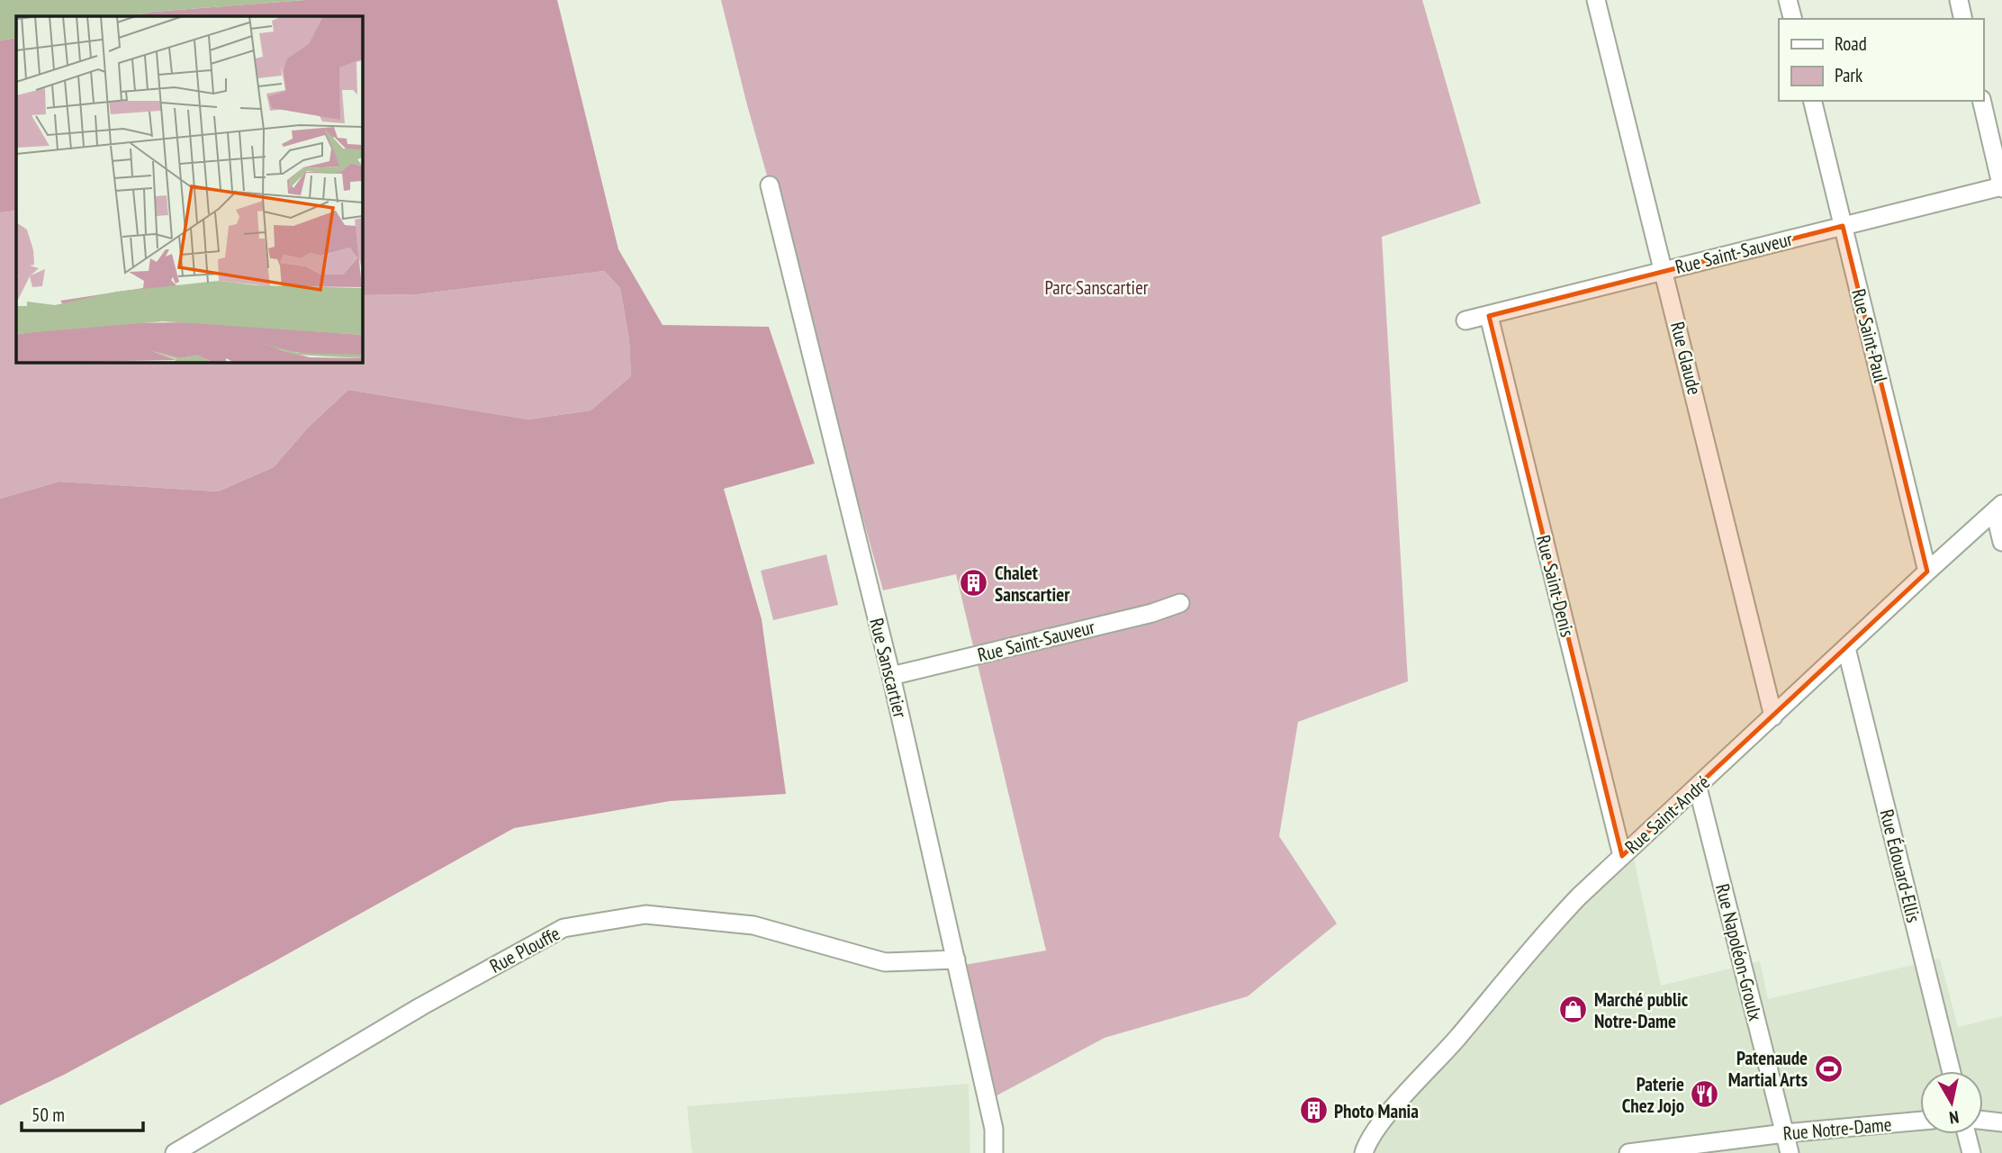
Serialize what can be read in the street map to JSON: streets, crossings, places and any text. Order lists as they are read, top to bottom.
{
  "streets": {
    "street": [
      "Rue Saint-Sauveur",
      "Rue Saint-Paul",
      "Rue Glaude",
      "Rue Saint-Denis",
      "Rue Sanscartier",
      "Rue Saint-André",
      "Rue Édouard-Ellis",
      "Rue Plouffe",
      "Rue Napoléon-Groulx",
      "Rue Notre-Dame"
    ]
  },
  "crossings": [
    ["Rue Saint-Sauveur", "Rue Saint-Paul"],
    ["Rue Saint-Sauveur", "Rue Glaude"],
    ["Rue Saint-Sauveur", "Rue Saint-Denis"],
    ["Rue Saint-Sauveur", "Rue Sanscartier"],
    ["Rue Saint-Paul", "Rue Saint-André"],
    ["Rue Glaude", "Rue Saint-André"],
    ["Rue Saint-Denis", "Rue Saint-André"],
    ["Rue Sanscartier", "Rue Plouffe"],
    ["Rue Saint-André", "Rue Édouard-Ellis"],
    ["Rue Saint-André", "Rue Napoléon-Groulx"],
    ["Rue Napoléon-Groulx", "Rue Notre-Dame"]
  ],
  "parks": ["Parc Sanscartier"],
  "places": {
    "building": ["Chalet Sanscartier", "Photo Mania"],
    "shop": ["Marché public Notre-Dame"],
    "sports": ["Patenaude Martial Arts"],
    "restaurant": ["Paterie Chez Jojo"]
  },
  "legend": ["Road", "Park"],
  "scale_bar": "50 m",
  "north": "bottom"
}
